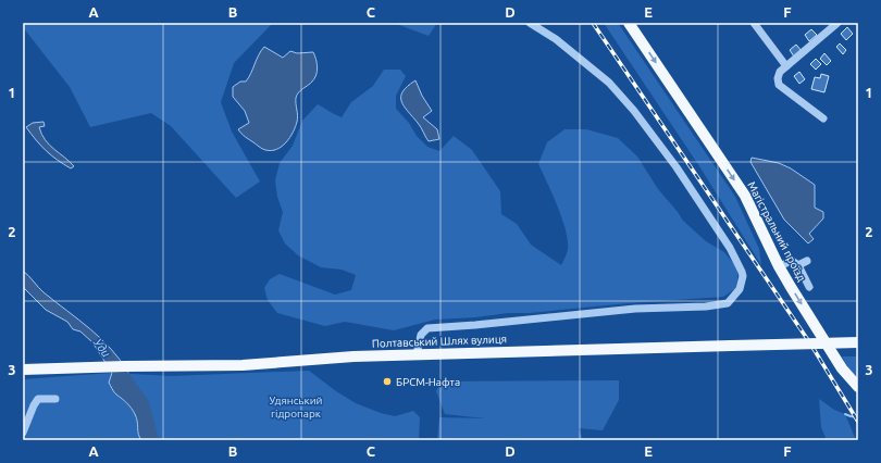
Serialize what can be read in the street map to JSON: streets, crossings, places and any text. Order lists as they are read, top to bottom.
{
  "streets": {
    "main road": ["Магістральний проїзд", "Полтавський Шлях вулиця"]
  },
  "one_way": ["Магістральний проїзд"],
  "water": ["Уди"],
  "parks": ["Удянський гідропарк"],
  "places": ["БРСМ-Нафта"],
  "grid": {
    "columns": [
      "A",
      "B",
      "C",
      "D",
      "E",
      "F"
    ],
    "rows": ["1", "2", "3"]
  }
}
